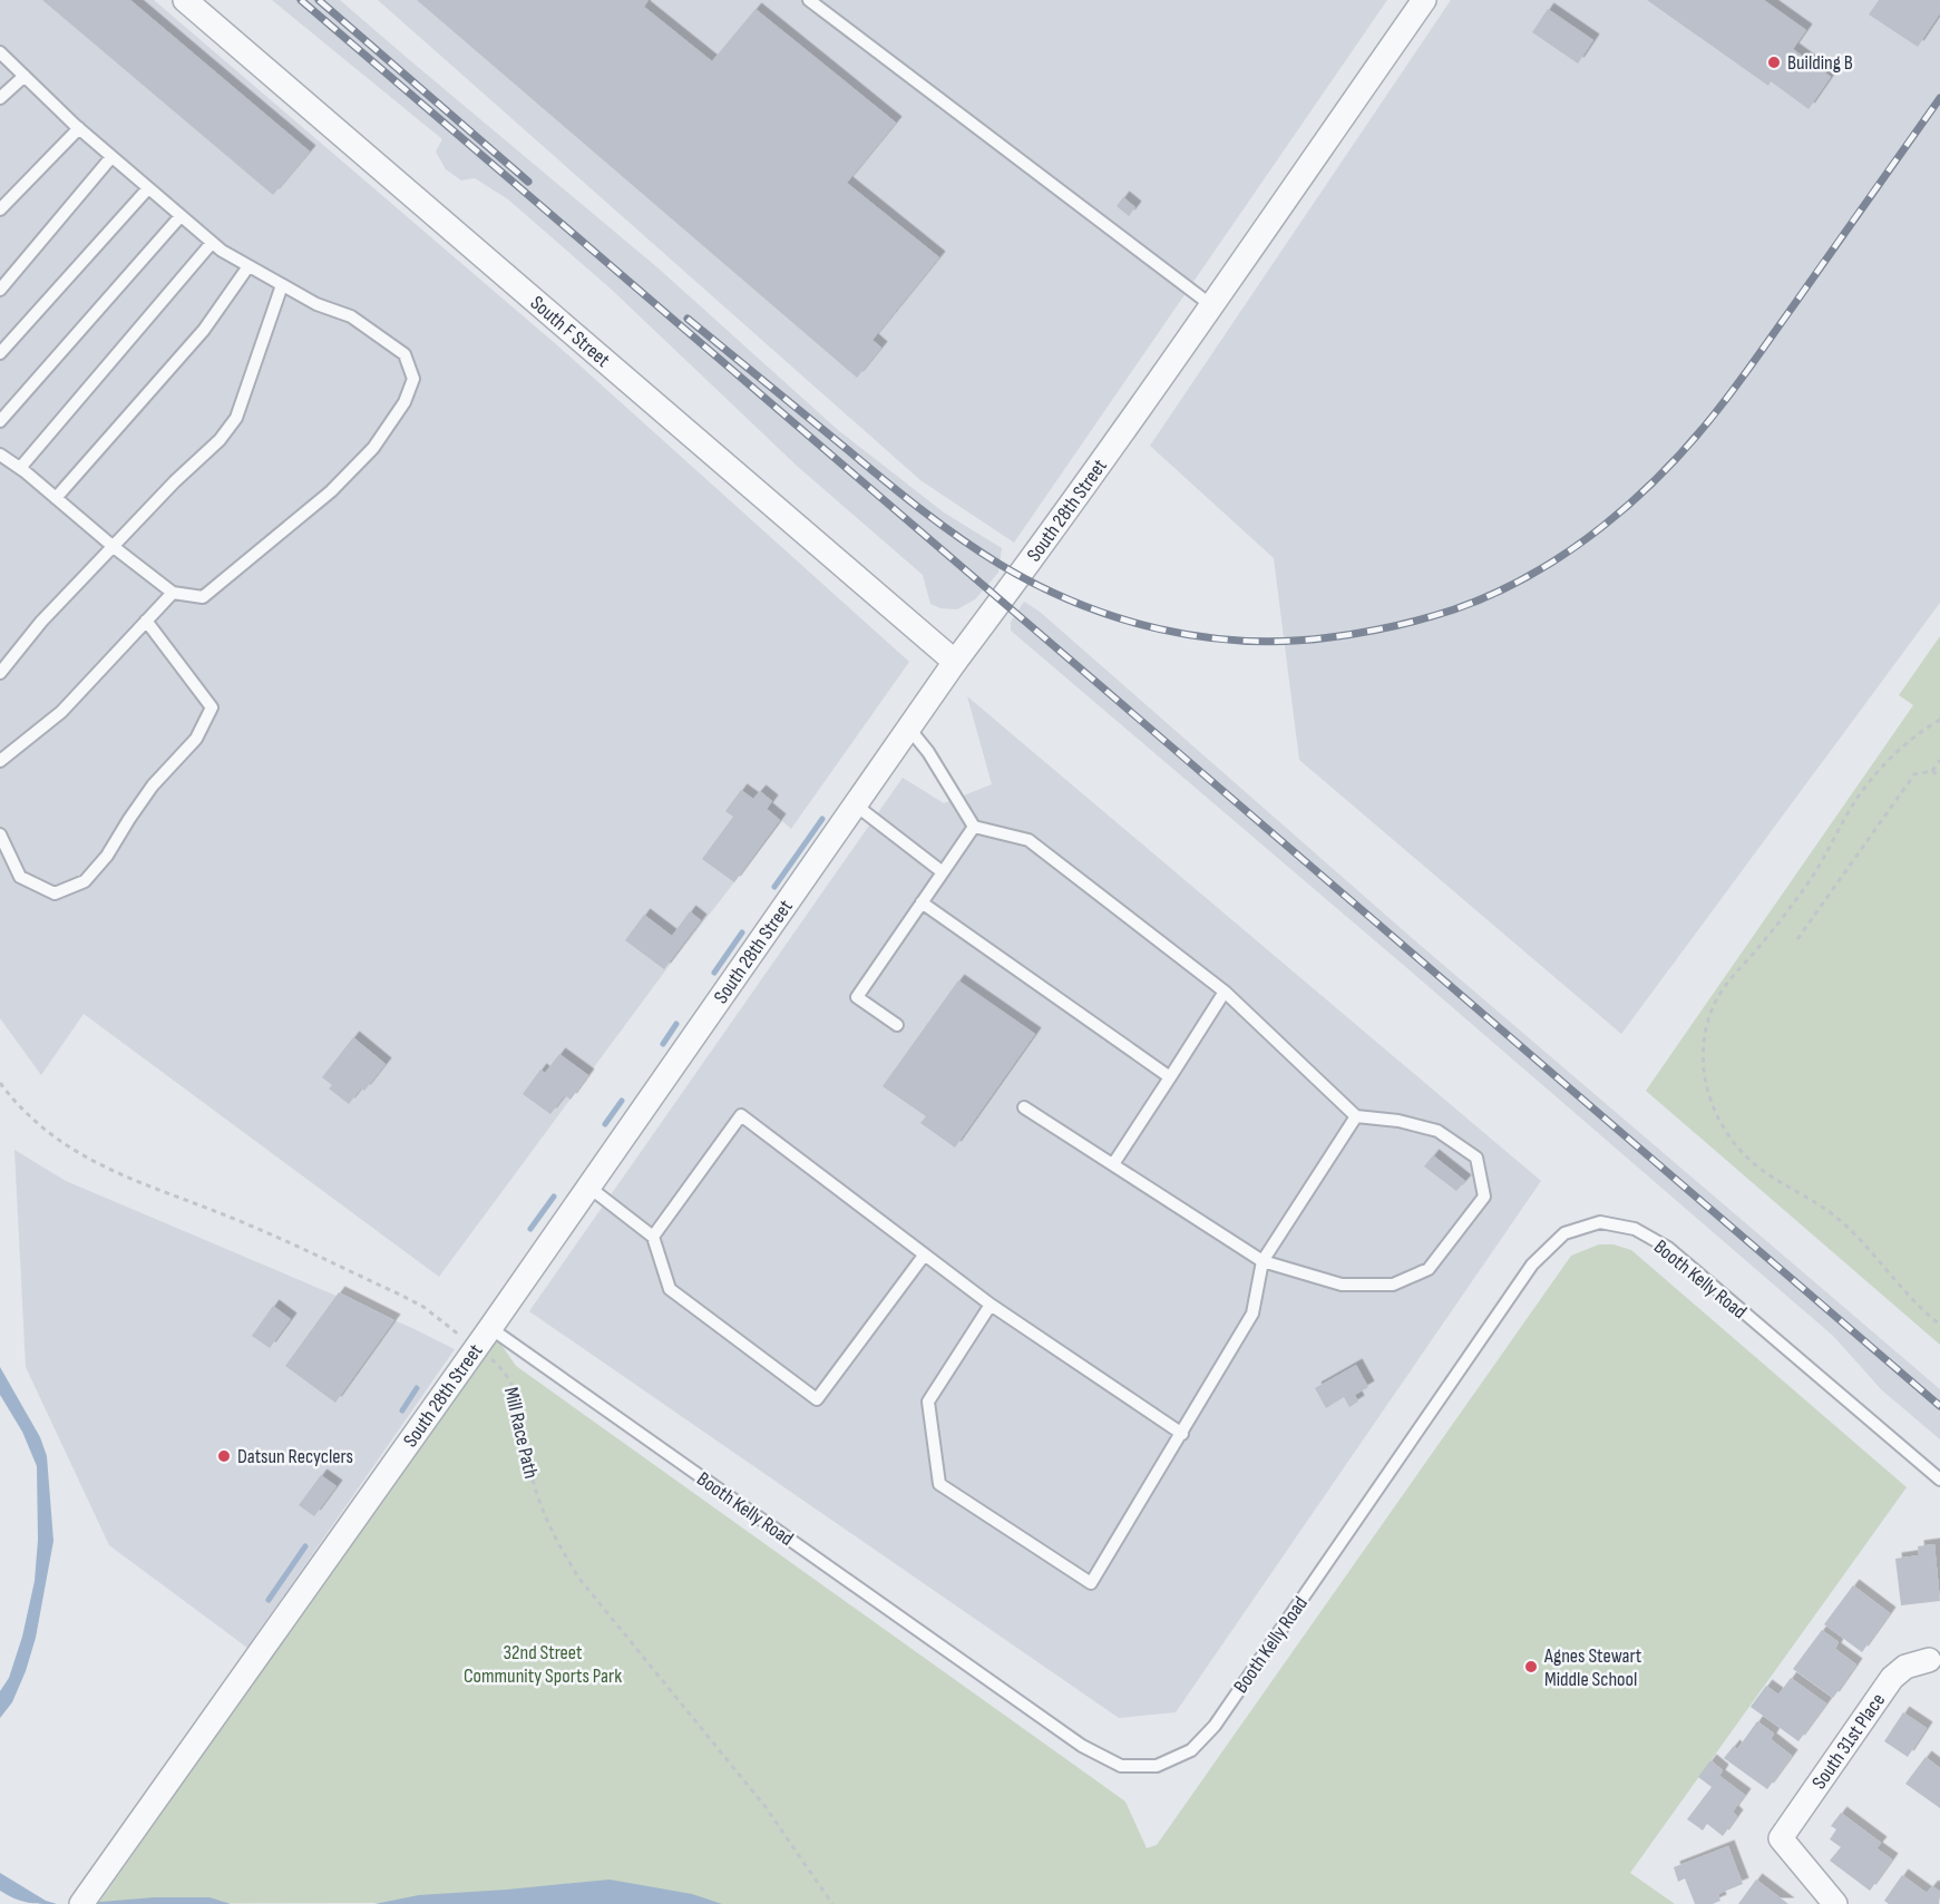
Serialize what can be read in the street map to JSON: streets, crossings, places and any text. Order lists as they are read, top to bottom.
{
  "streets": {
    "street": ["South F Street", "South 28th Street", "South 31st Place"],
    "lane": ["Booth Kelly Road"],
    "path": ["Mill Race Path"]
  },
  "crossings": [
    ["South F Street", "South 28th Street"],
    ["South 28th Street", "Booth Kelly Road"],
    ["South 28th Street", "Mill Race Path"]
  ],
  "parks": ["32nd Street Community Sports Park"],
  "places": ["Building B", "Datsun Recyclers", "Agnes Stewart Middle School"]
}
